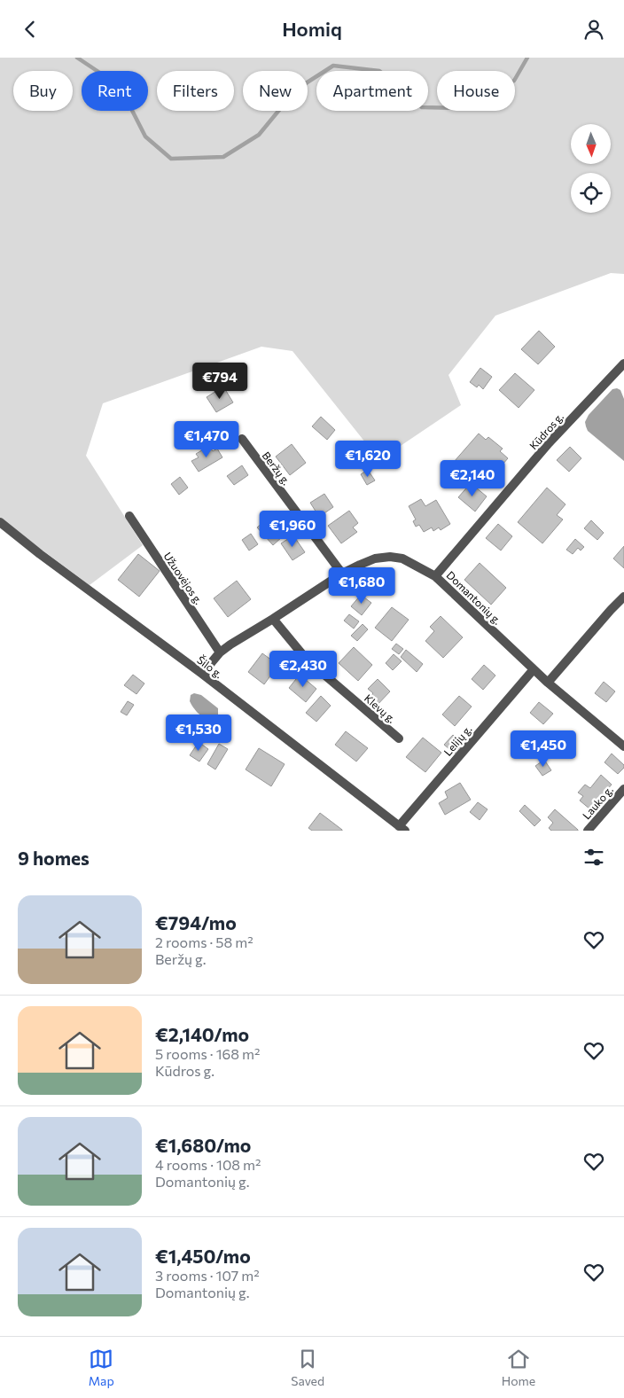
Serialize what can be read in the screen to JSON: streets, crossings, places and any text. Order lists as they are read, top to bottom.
{
  "streets": {
    "street": [
      "Kūdros g.",
      "Beržų g.",
      "Užuovėjos g.",
      "Domantonių g.",
      "Šilo g.",
      "Klevų g.",
      "Lelijų g.",
      "Lauko g."
    ]
  },
  "crossings": [
    ["Kūdros g.", "Domantonių g."],
    ["Beržų g.", "Domantonių g."],
    ["Užuovėjos g.", "Domantonių g."],
    ["Domantonių g.", "Šilo g."],
    ["Domantonių g.", "Klevų g."],
    ["Domantonių g.", "Lelijų g."],
    ["Šilo g.", "Lelijų g."]
  ],
  "north": "bottom",
  "page": {
    "header": "Homiq",
    "chip": [
      "Buy",
      "Rent",
      "Filters",
      "New",
      "Apartment",
      "House"
    ],
    "price": [
      "€794",
      "€1,470",
      "€1,620",
      "€2,140",
      "€1,960",
      "€1,680",
      "€2,430",
      "€1,530",
      "€1,450"
    ],
    "heading": "9 homes",
    "list": [
      {
        "name": "€794/mo",
        "note": "2 rooms · 58 m² · Beržų g."
      },
      {
        "name": "€2,140/mo",
        "note": "5 rooms · 168 m² · Kūdros g."
      },
      {
        "name": "€1,680/mo",
        "note": "4 rooms · 108 m² · Domantonių g."
      },
      {
        "name": "€1,450/mo",
        "note": "3 rooms · 107 m² · Domantonių g."
      }
    ],
    "tabs": ["Map", "Saved", "Home"]
  }
}
